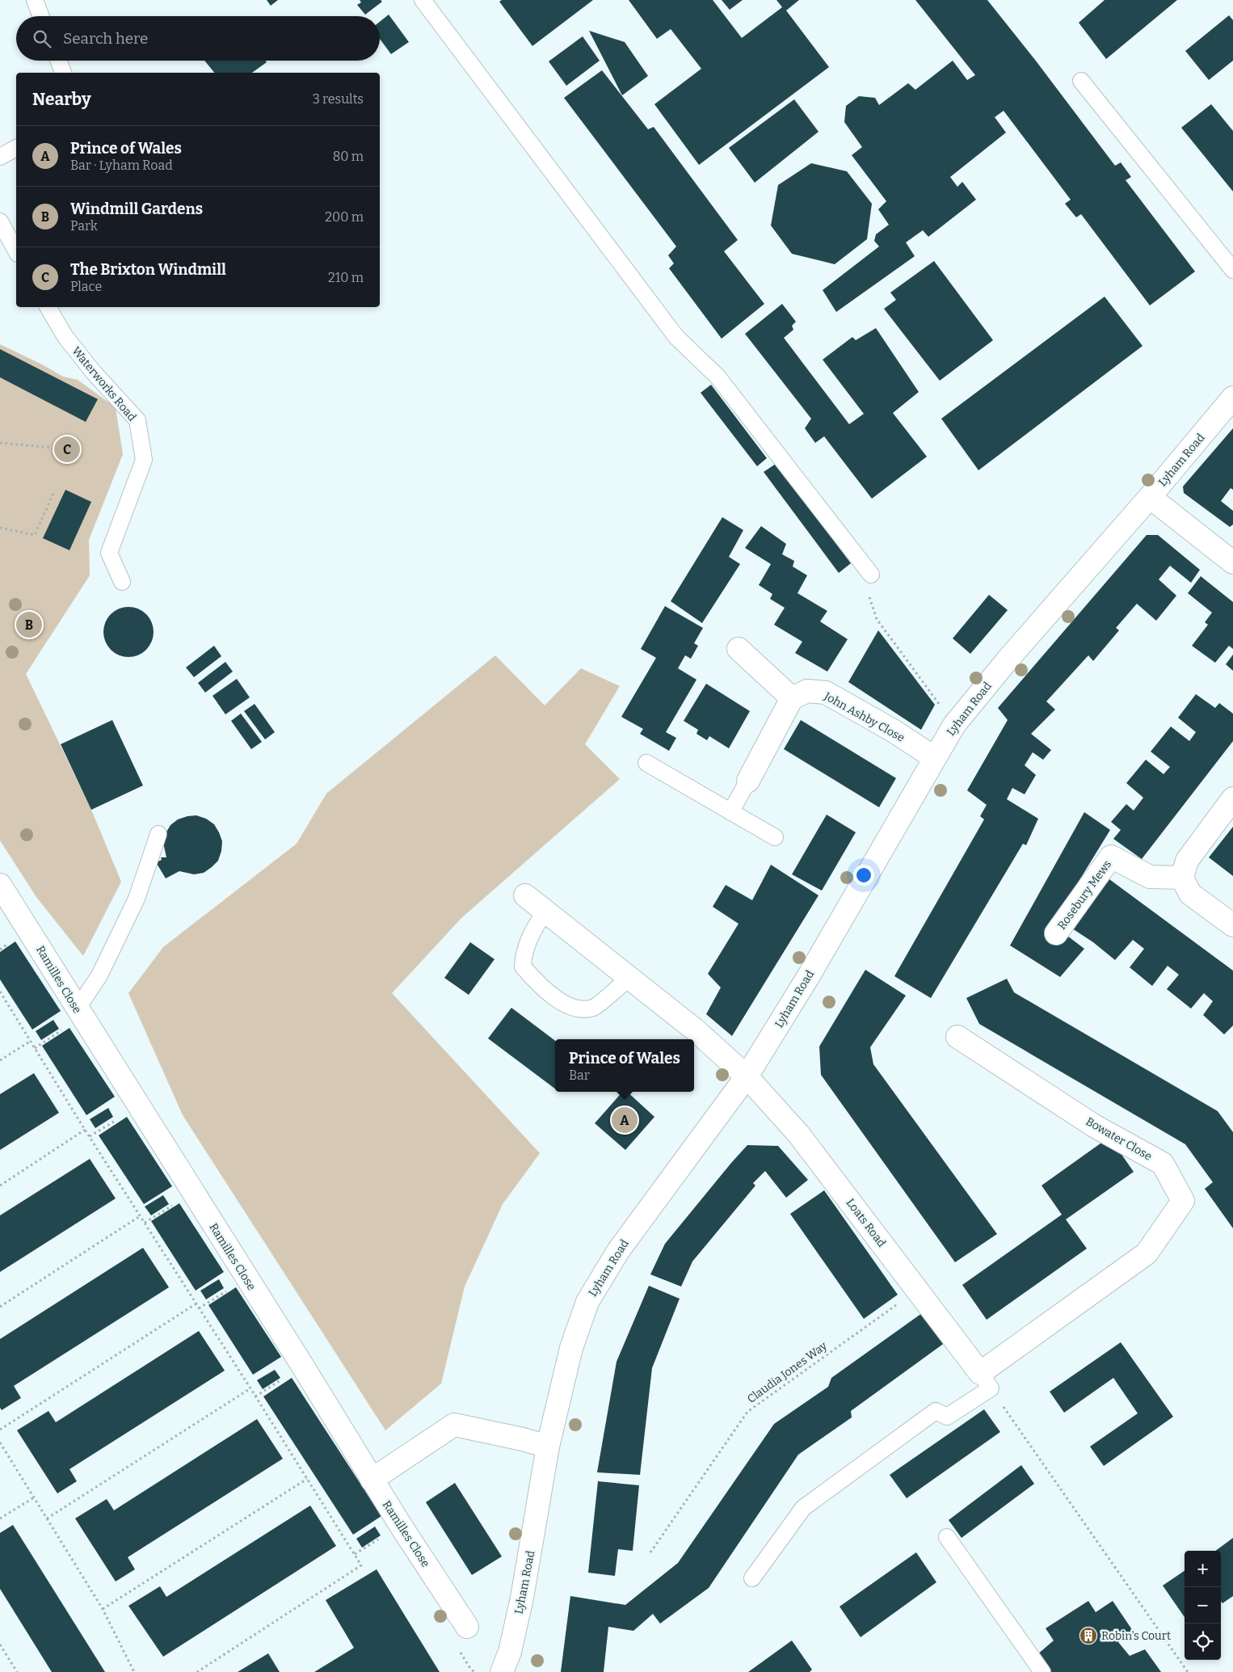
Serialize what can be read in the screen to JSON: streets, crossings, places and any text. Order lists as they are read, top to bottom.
{
  "streets": {
    "street": [
      "Lyham Road",
      "John Ashby Close",
      "Rosebury Mews",
      "Ramilles Close",
      "Bowater Close",
      "Loats Road"
    ],
    "lane": ["Waterworks Road"],
    "path": ["Claudia Jones Way"]
  },
  "crossings": [
    ["Lyham Road", "John Ashby Close"],
    ["Lyham Road", "Loats Road"],
    ["Bowater Close", "Loats Road"],
    ["Loats Road", "Claudia Jones Way"]
  ],
  "places": {
    "building": ["Robin's Court"]
  },
  "page": {
    "search": "Search here",
    "heading": ["Nearby", "3 results"],
    "list": [
      {
        "mark": "A",
        "name": "Prince of Wales",
        "note": "Bar · Lyham Road",
        "value": "80 m"
      },
      {
        "mark": "B",
        "name": "Windmill Gardens",
        "note": "Park",
        "value": "200 m"
      },
      {
        "mark": "C",
        "name": "The Brixton Windmill",
        "note": "Place",
        "value": "210 m"
      }
    ],
    "pins": ["C", "B", "A"],
    "popup": ["Prince of Wales", "Bar"],
    "map_buttons": ["+", "−"]
  }
}
